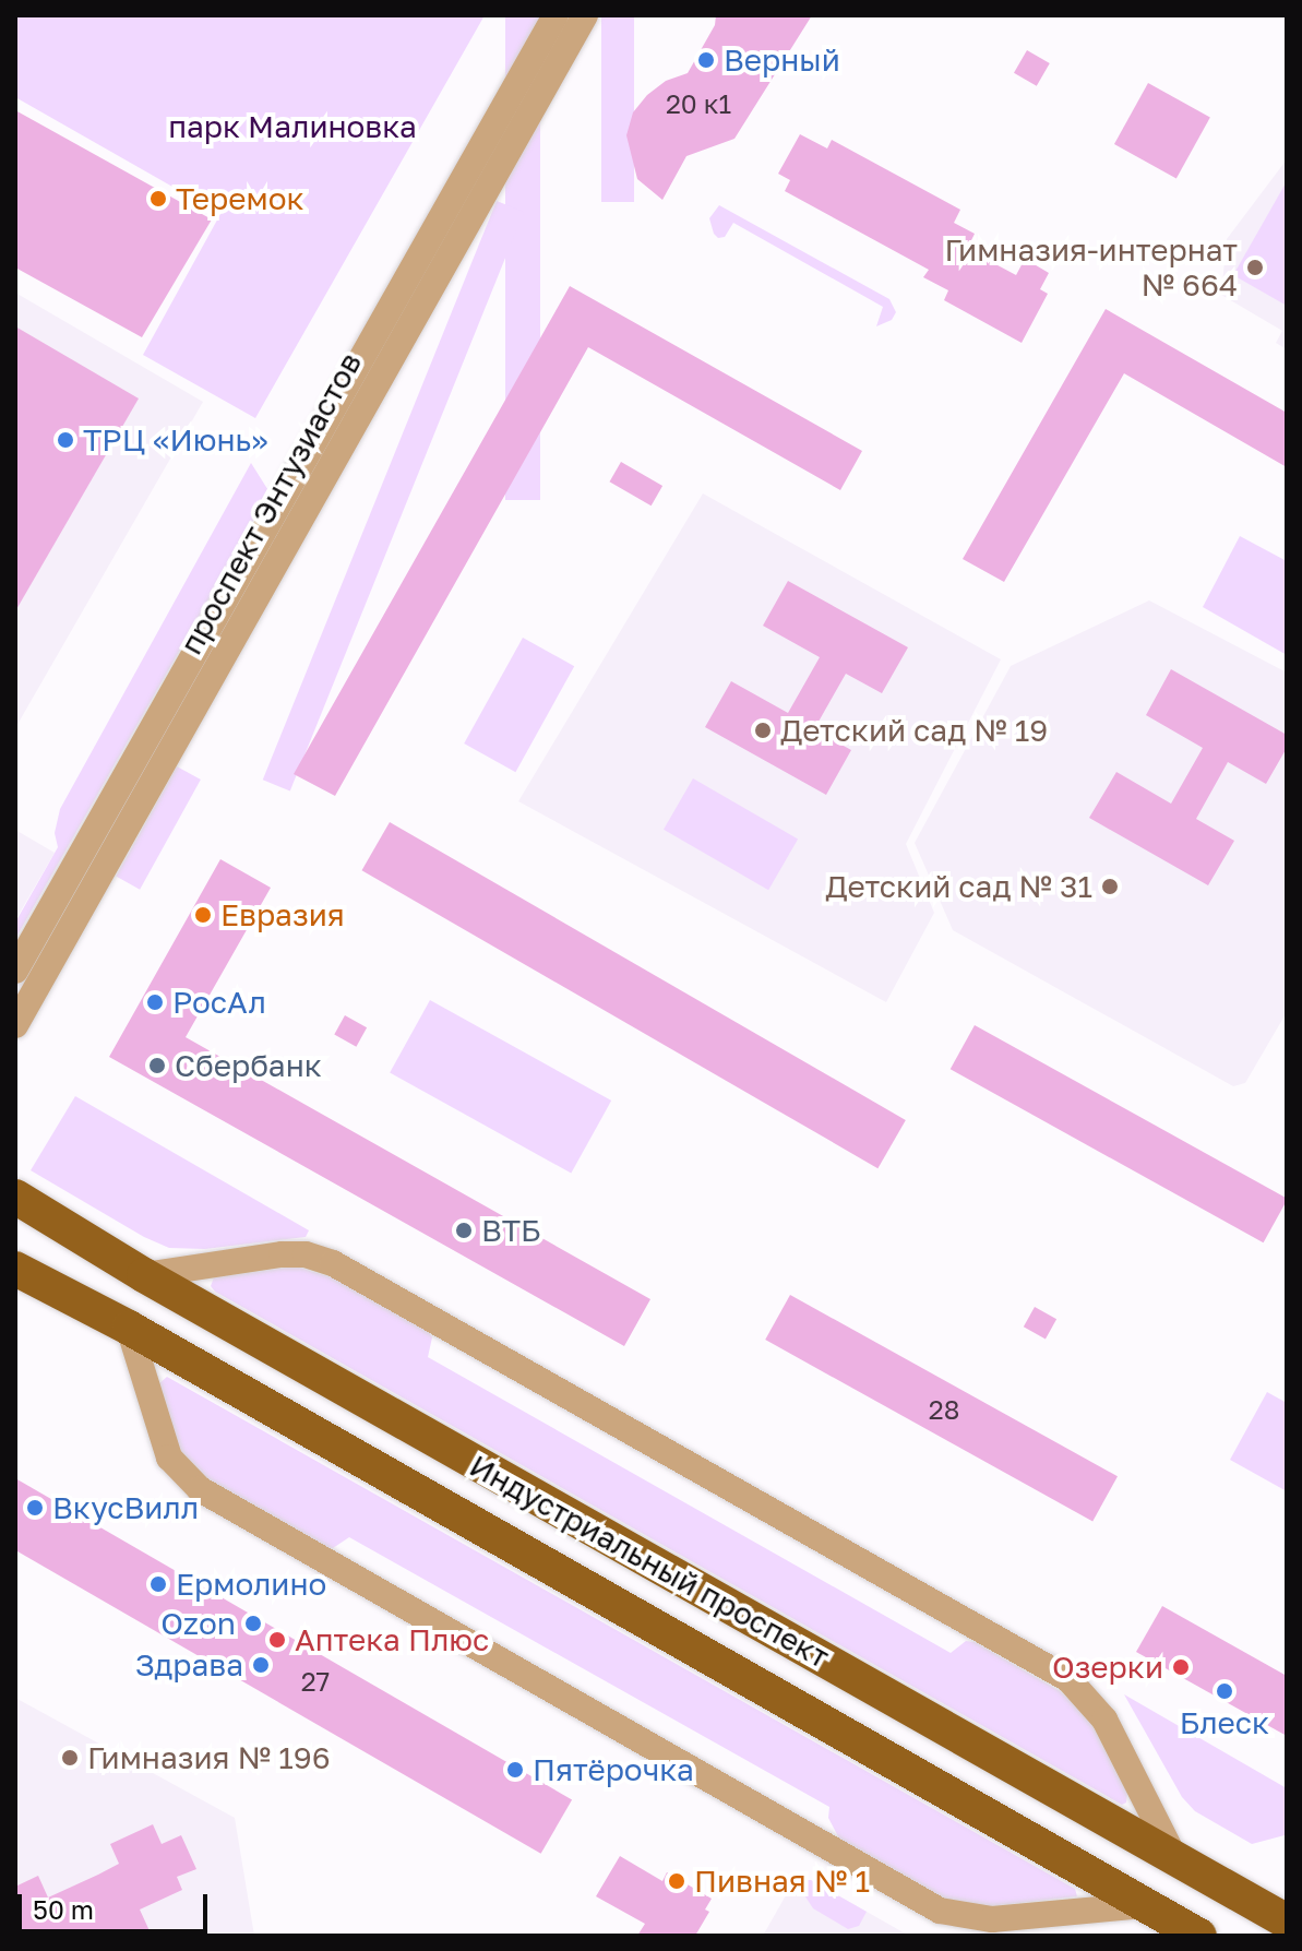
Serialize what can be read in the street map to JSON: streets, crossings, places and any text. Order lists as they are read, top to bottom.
{
  "streets": {
    "main road": ["Индустриальный проспект"],
    "street": ["проспект Энтузиастов"]
  },
  "parks": ["парк Малиновка"],
  "places": [
    "Верный",
    "Теремок",
    "Гимназия-интернат № 664",
    "ТРЦ «Июнь»",
    "Детский сад № 19",
    "Детский сад № 31",
    "Евразия",
    "РосАл",
    "Сбербанк",
    "ВТБ",
    "ВкусВилл",
    "Ермолино",
    "Ozon",
    "Аптека Плюс",
    "Здрава",
    "Озерки",
    "Блеск",
    "Гимназия № 196",
    "Пятёрочка",
    "Пивная № 1"
  ],
  "house_numbers": ["20 к1", "28", "27"],
  "scale_bar": "50 m"
}
